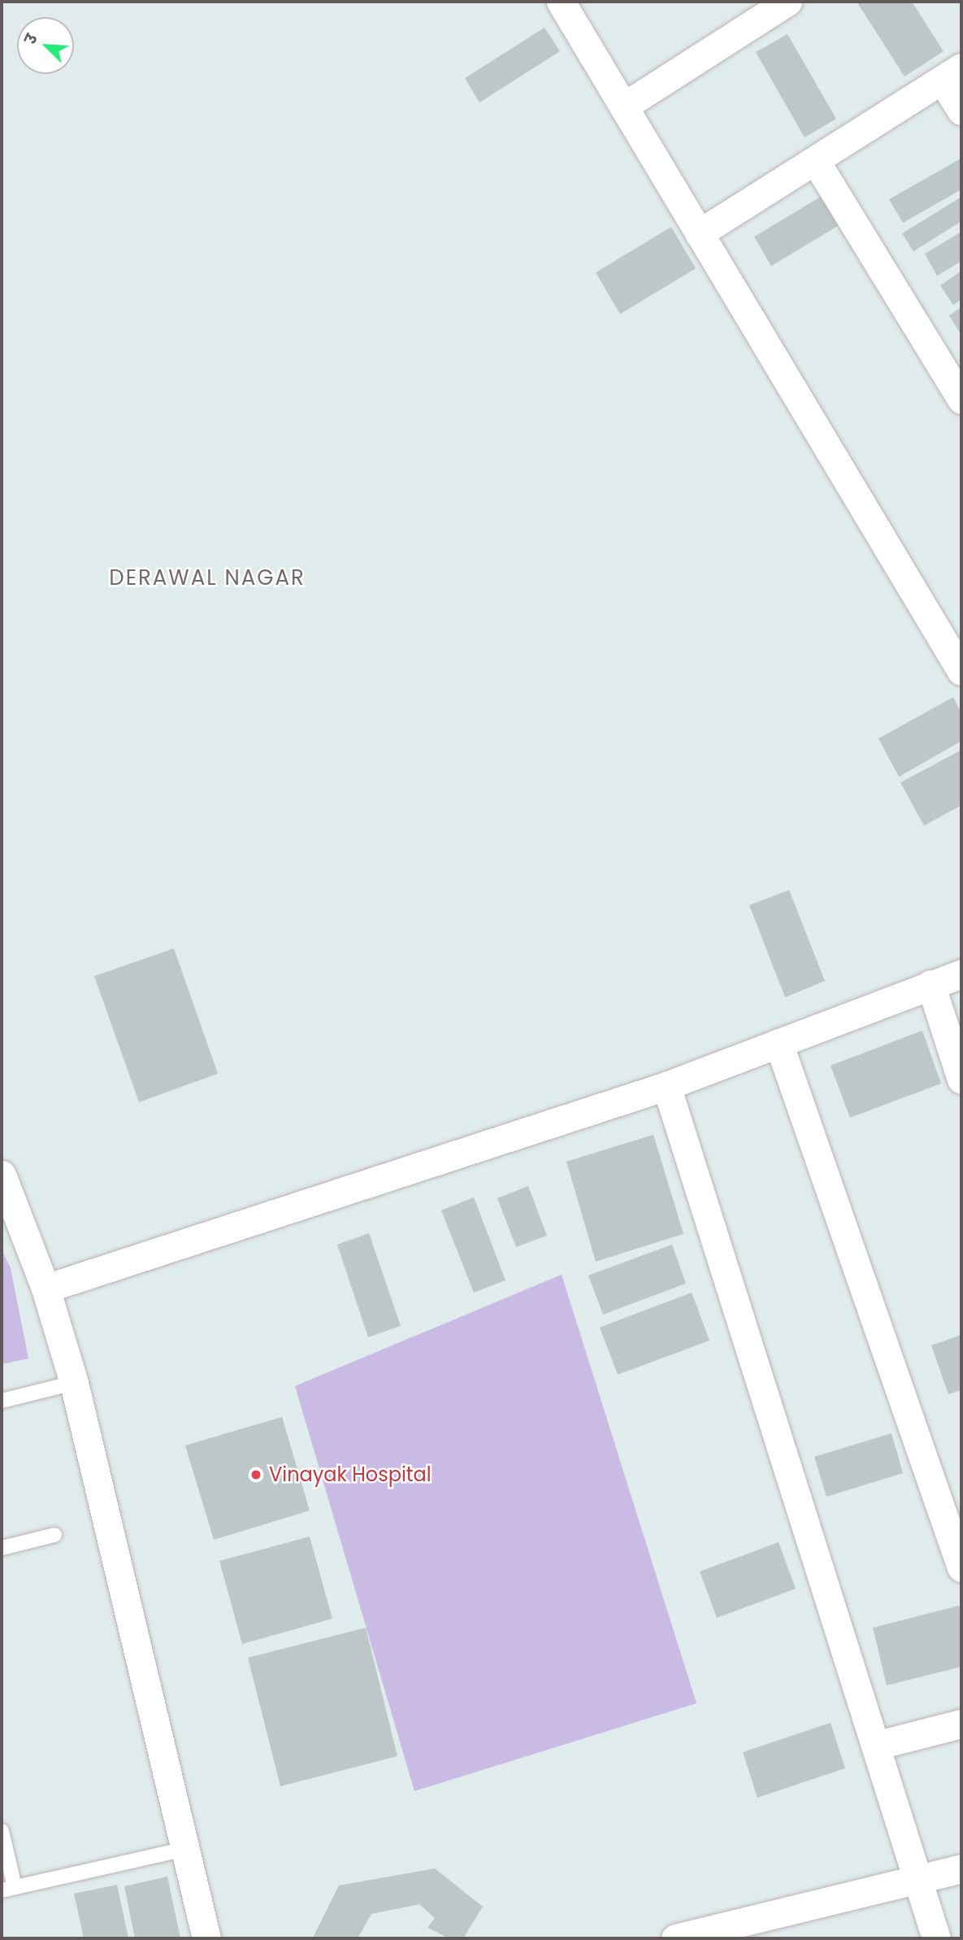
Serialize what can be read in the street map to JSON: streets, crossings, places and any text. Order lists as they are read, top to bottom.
{
  "districts": ["DERAWAL NAGAR"],
  "places": ["Vinayak Hospital"],
  "north": "top left"
}
